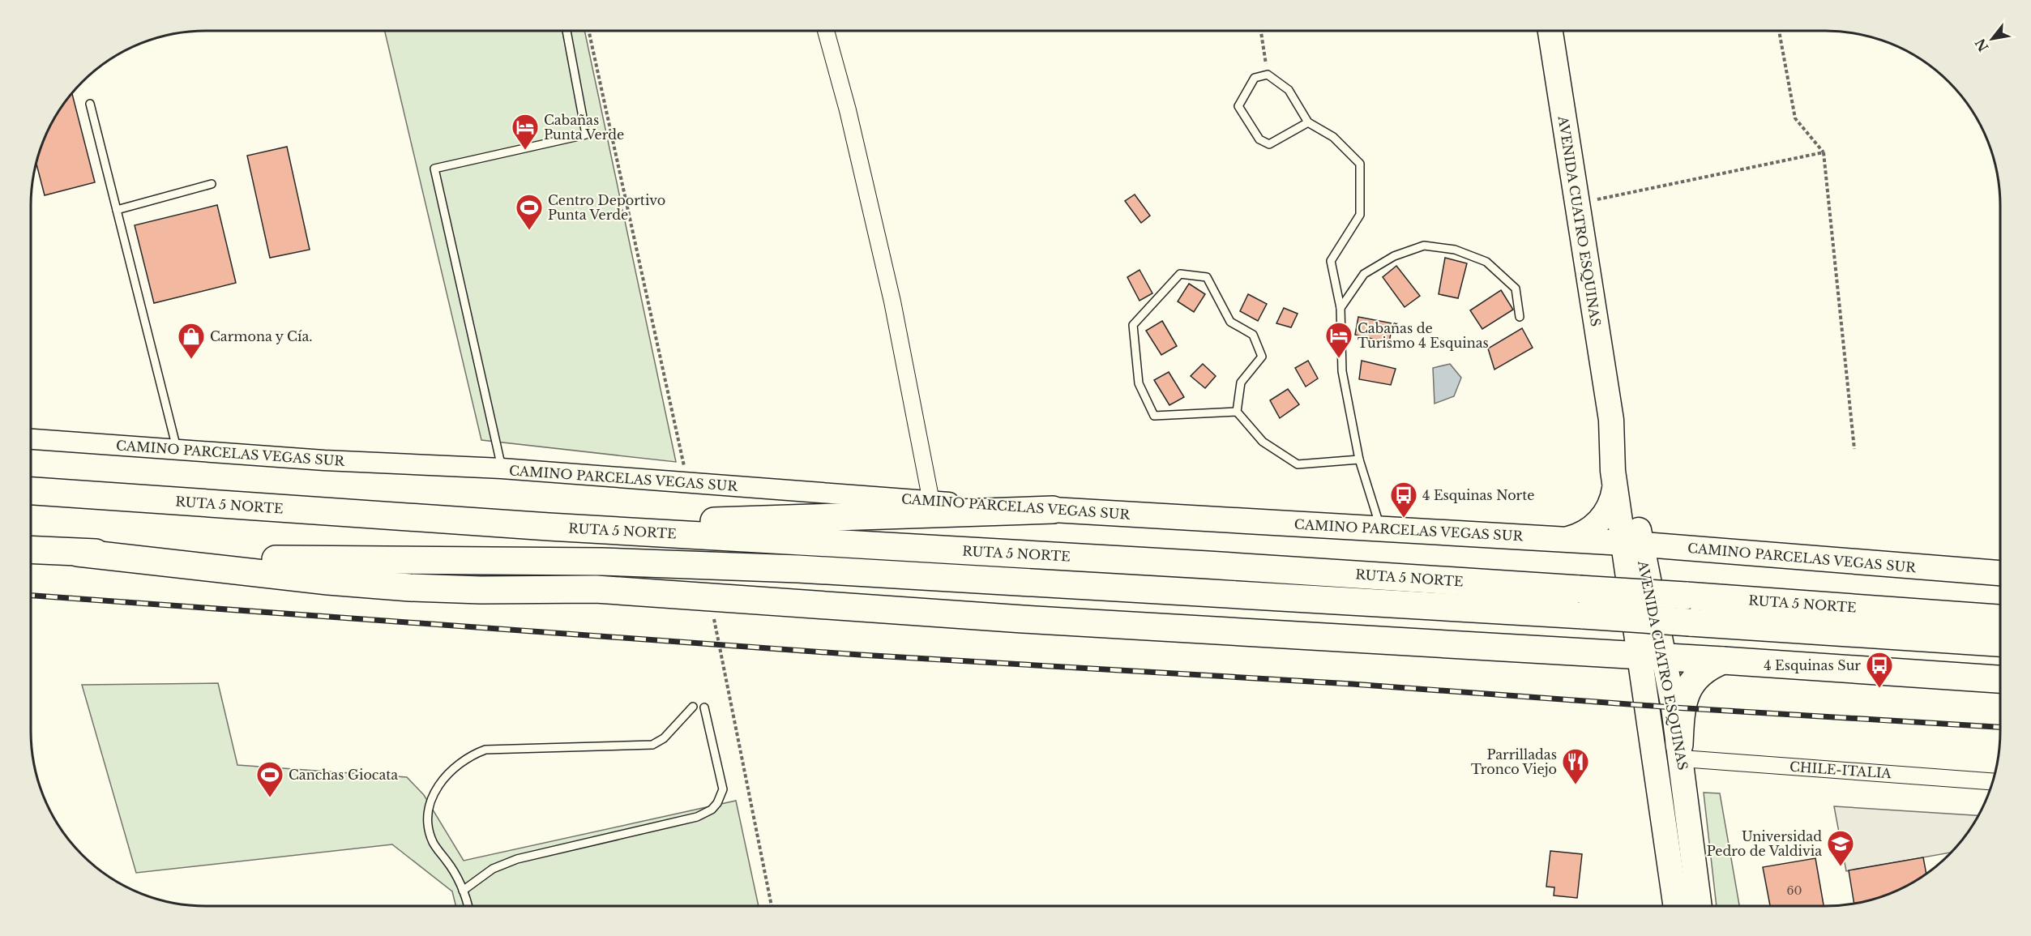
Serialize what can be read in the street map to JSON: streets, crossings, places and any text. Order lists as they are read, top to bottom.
{
  "streets": {
    "highway": ["RUTA 5 NORTE"],
    "main road": ["AVENIDA CUATRO ESQUINAS", "CAMINO PARCELAS VEGAS SUR"],
    "street": ["CHILE-ITALIA"]
  },
  "crossings": [
    ["AVENIDA CUATRO ESQUINAS", "CAMINO PARCELAS VEGAS SUR"],
    ["AVENIDA CUATRO ESQUINAS", "CHILE-ITALIA"]
  ],
  "places": {
    "hotel": ["Cabañas Punta Verde", "Cabañas de Turismo 4 Esquinas"],
    "sports": ["Centro Deportivo Punta Verde", "Canchas Giocata"],
    "shop": ["Carmona y Cía."],
    "bus stop": ["4 Esquinas Norte", "4 Esquinas Sur"],
    "restaurant": ["Parrilladas Tronco Viejo"],
    "school or university": ["Universidad Pedro de Valdivia"]
  },
  "house_numbers": ["60"],
  "north": "bottom left"
}
